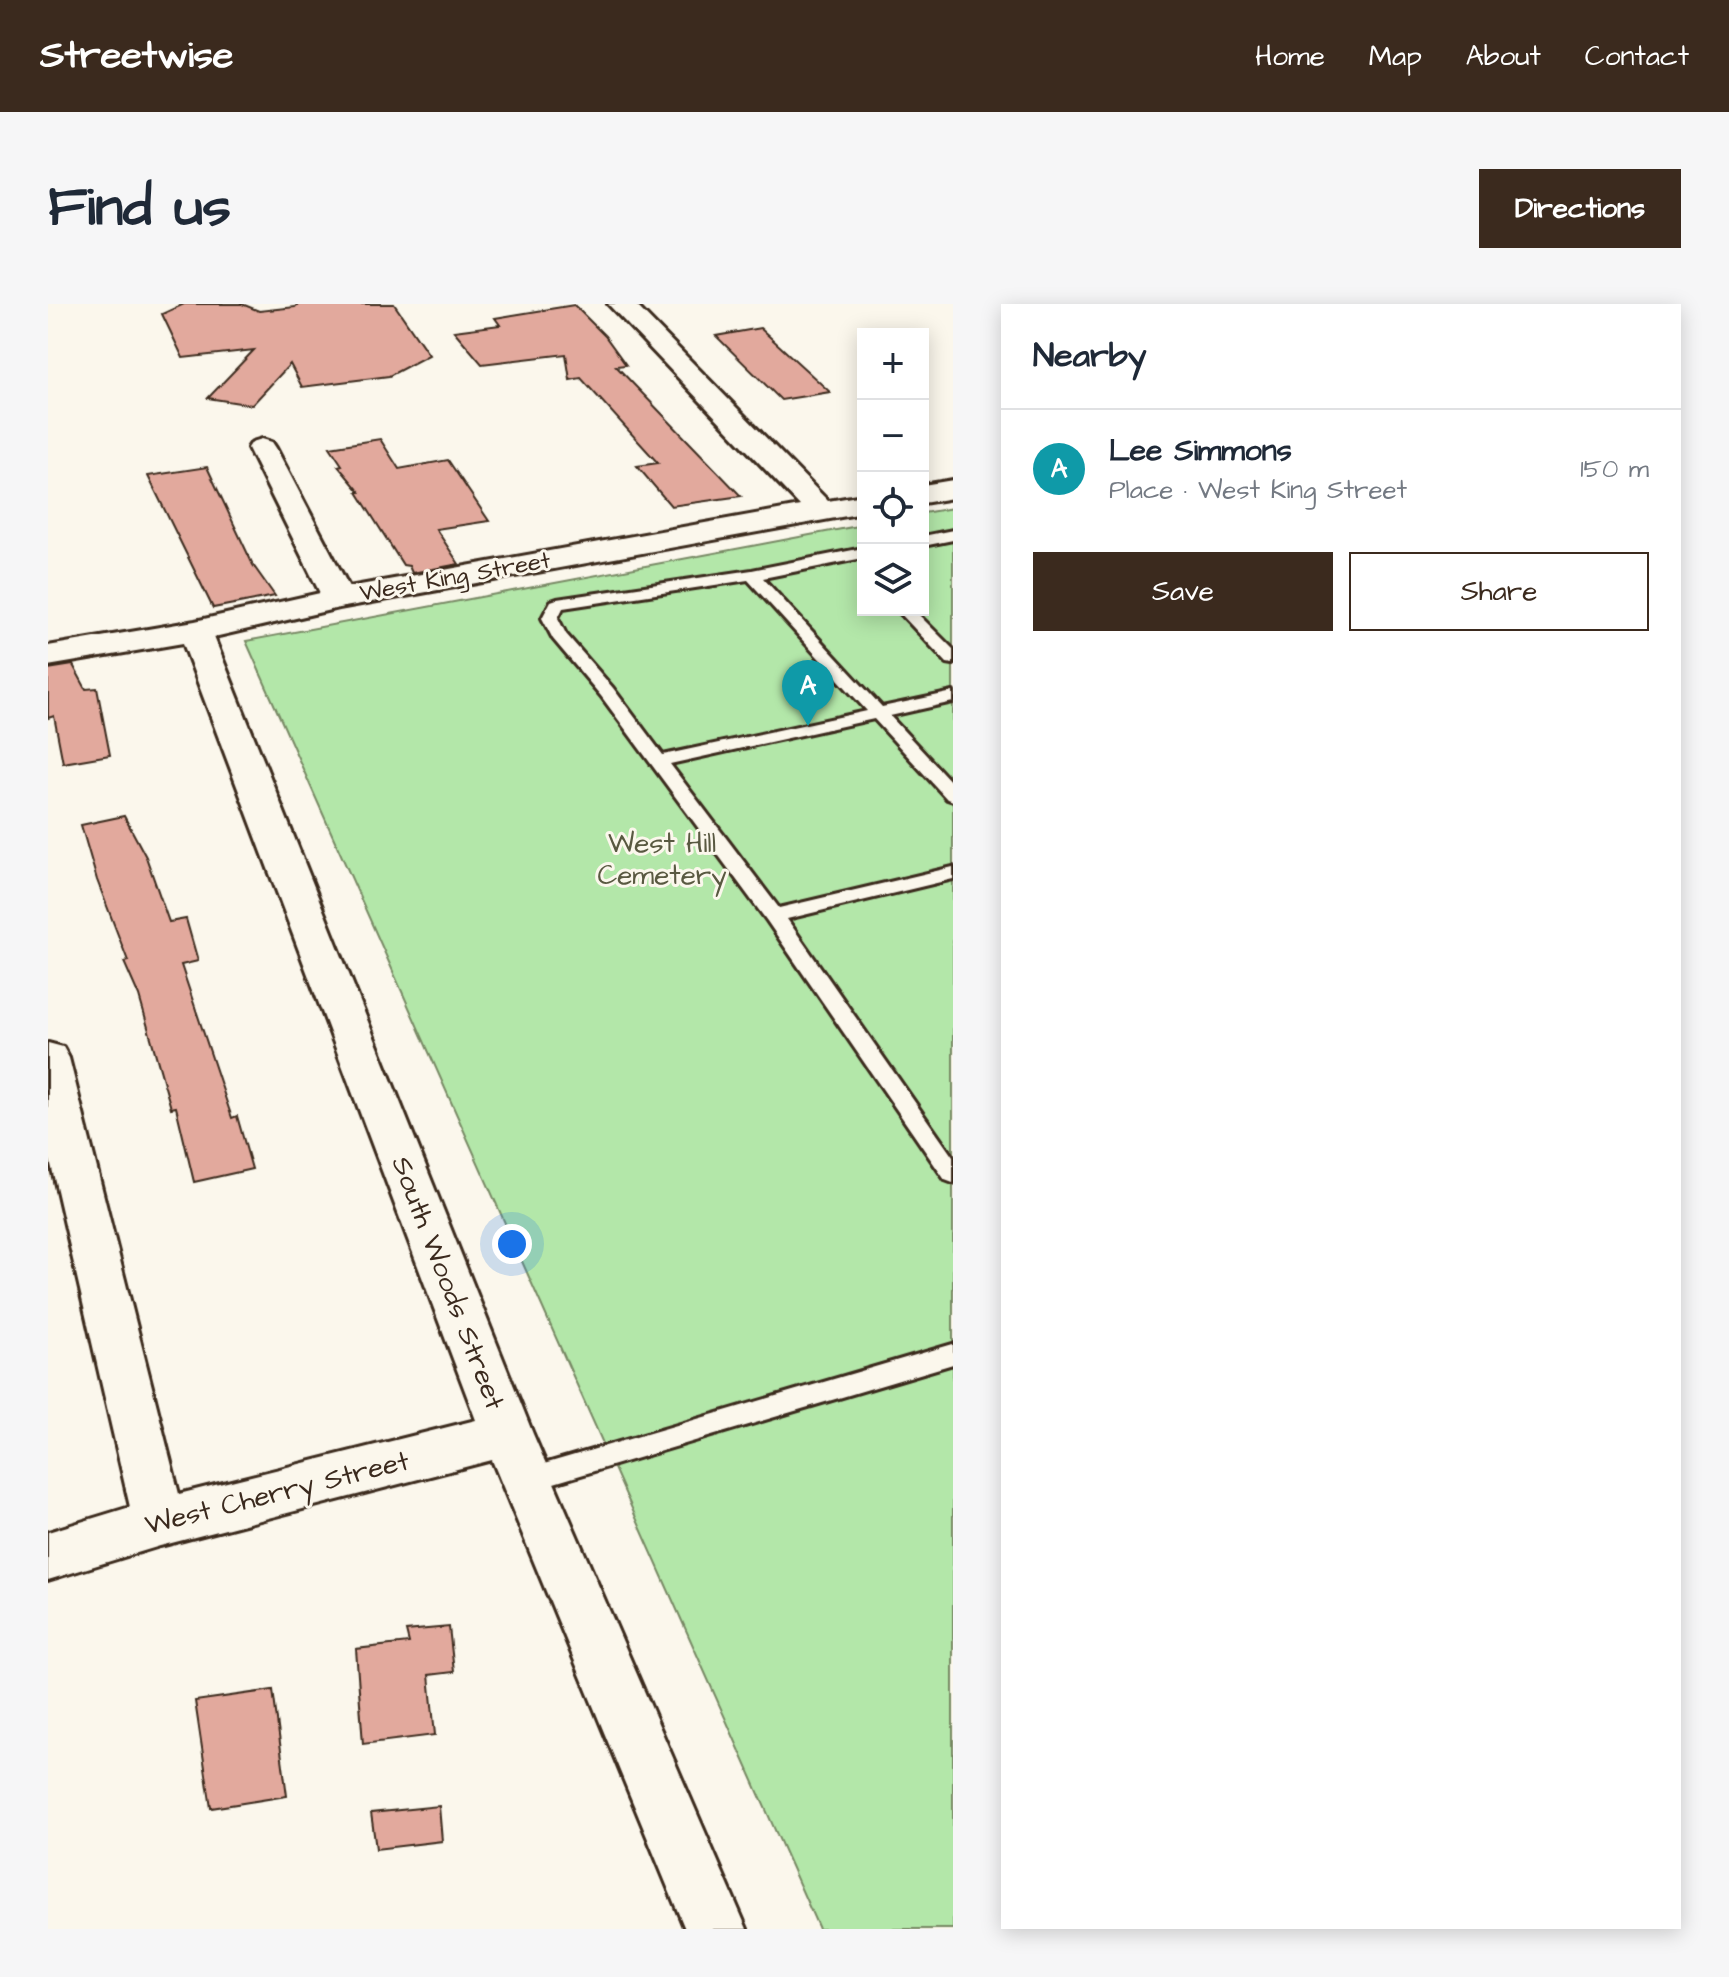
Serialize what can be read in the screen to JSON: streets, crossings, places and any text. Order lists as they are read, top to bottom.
{
  "streets": {
    "street": ["West King Street", "South Woods Street", "West Cherry Street"]
  },
  "crossings": [
    ["West King Street", "South Woods Street"],
    ["South Woods Street", "West Cherry Street"]
  ],
  "parks": ["West Hill Cemetery"],
  "page": {
    "header": "Streetwise",
    "nav": [
      "Home",
      "Map",
      "About",
      "Contact"
    ],
    "title": "Find us",
    "buttons": [
      "Directions",
      ["Save", "Share"]
    ],
    "heading": "Nearby",
    "map_buttons": ["+", "−"],
    "list": [
      {
        "mark": "A",
        "name": "Lee Simmons",
        "note": "Place · West King Street",
        "value": "150 m"
      }
    ],
    "pins": "A"
  }
}
